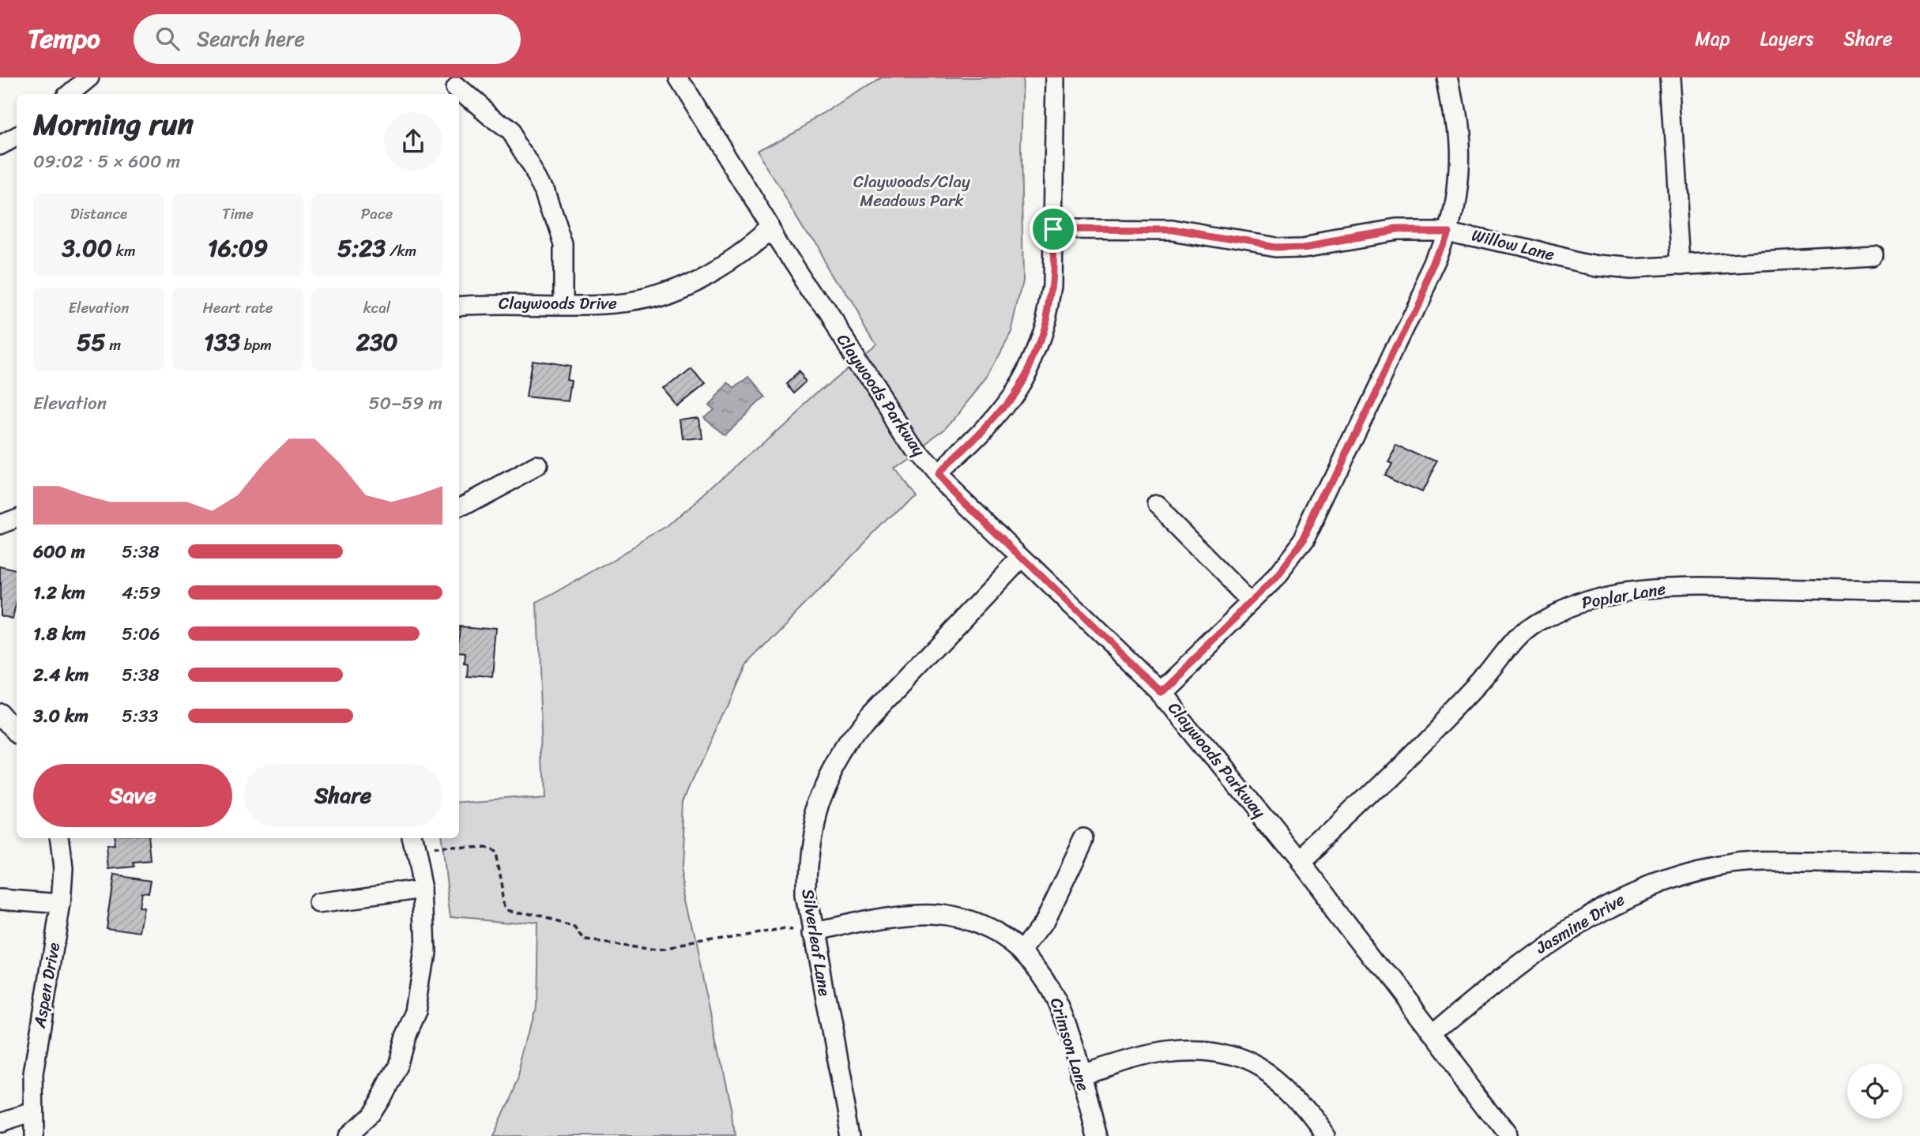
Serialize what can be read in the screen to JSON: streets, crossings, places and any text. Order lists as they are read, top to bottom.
{
  "streets": {
    "street": [
      "Willow Lane",
      "Claywoods Drive",
      "Claywoods Parkway",
      "Poplar Lane",
      "Jasmine Drive",
      "Silverleaf Lane",
      "Aspen Drive",
      "Crimson Lane"
    ]
  },
  "crossings": [
    ["Claywoods Drive", "Claywoods Parkway"],
    ["Claywoods Parkway", "Poplar Lane"],
    ["Claywoods Parkway", "Jasmine Drive"],
    ["Claywoods Parkway", "Silverleaf Lane"],
    ["Silverleaf Lane", "Crimson Lane"]
  ],
  "parks": ["Claywoods/Clay Meadows Park"],
  "page": {
    "header": "Tempo",
    "search": "Search here",
    "nav": ["Map", "Layers", "Share"],
    "heading": ["Morning run", "09:02 · 5 × 600 m"],
    "stats": [
      ["Distance", "3.00 km"],
      ["Time", "16:09"],
      ["Pace", "5:23 /km"],
      ["Elevation", "55 m"],
      ["Heart rate", "133 bpm"],
      ["kcal", "230"]
    ],
    "chart": ["Elevation", "50–59 m"],
    "list": [
      {
        "name": "600 m",
        "note": "5:38"
      },
      {
        "name": "1.2 km",
        "note": "4:59"
      },
      {
        "name": "1.8 km",
        "note": "5:06"
      },
      {
        "name": "2.4 km",
        "note": "5:38"
      },
      {
        "name": "3.0 km",
        "note": "5:33"
      }
    ],
    "buttons": ["Save", "Share"]
  }
}
